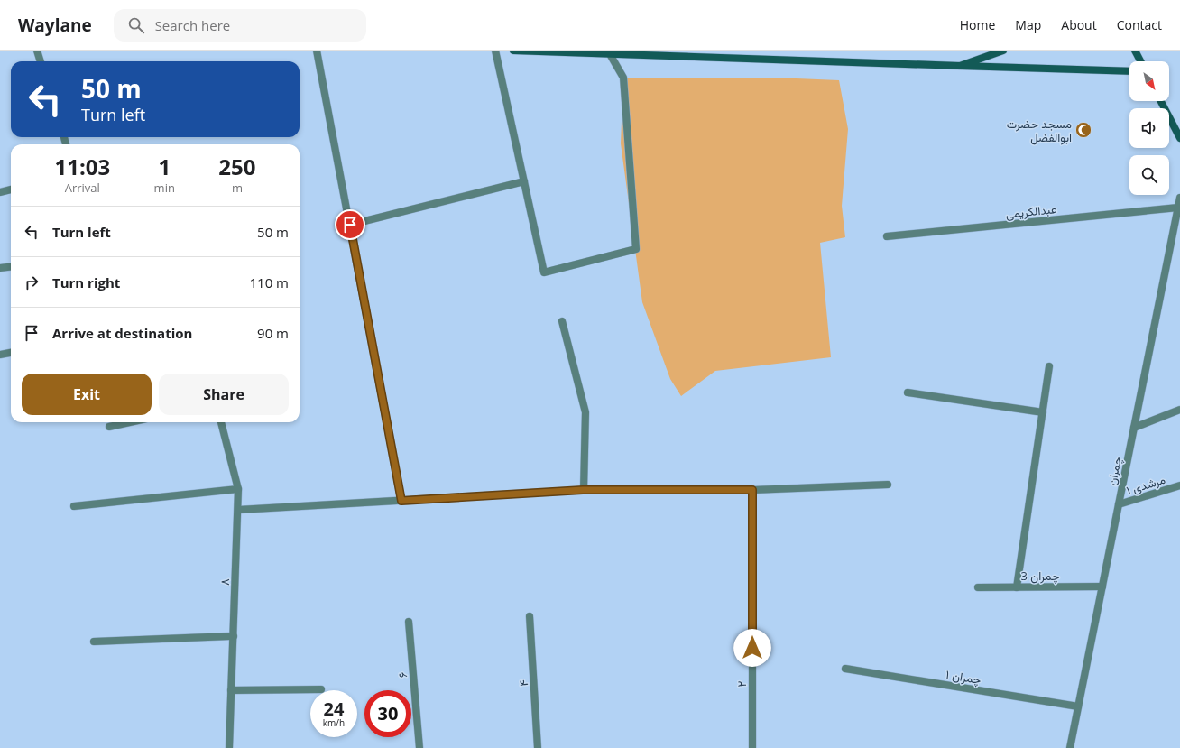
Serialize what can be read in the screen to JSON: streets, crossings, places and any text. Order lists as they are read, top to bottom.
{
  "streets": {
    "street": [
      "عبدالکریمی",
      "چمران",
      "مرشدی ۱",
      "چمران 3",
      "۸",
      "۶",
      "چمران ۱",
      "۴",
      "۲"
    ]
  },
  "crossings": [
    ["عبدالکریمی", "چمران"],
    ["چمران", "مرشدی ۱"],
    ["چمران", "چمران 3"],
    ["چمران", "چمران ۱"]
  ],
  "places": {
    "mosque": ["مسجد حضرت ابوالفضل"]
  },
  "north": "bottom right",
  "page": {
    "header": "Waylane",
    "search": "Search here",
    "nav": [
      "Home",
      "Map",
      "About",
      "Contact"
    ],
    "turn": ["50 m", "Turn left"],
    "eta": [
      "11:03",
      "Arrival",
      "1",
      "min",
      "250",
      "m"
    ],
    "list": [
      {
        "name": "Turn left",
        "value": "50 m"
      },
      {
        "name": "Turn right",
        "value": "110 m"
      },
      {
        "name": "Arrive at destination",
        "value": "90 m"
      }
    ],
    "buttons": ["Exit", "Share"],
    "speed": "24 km/h",
    "limit": "30"
  }
}
